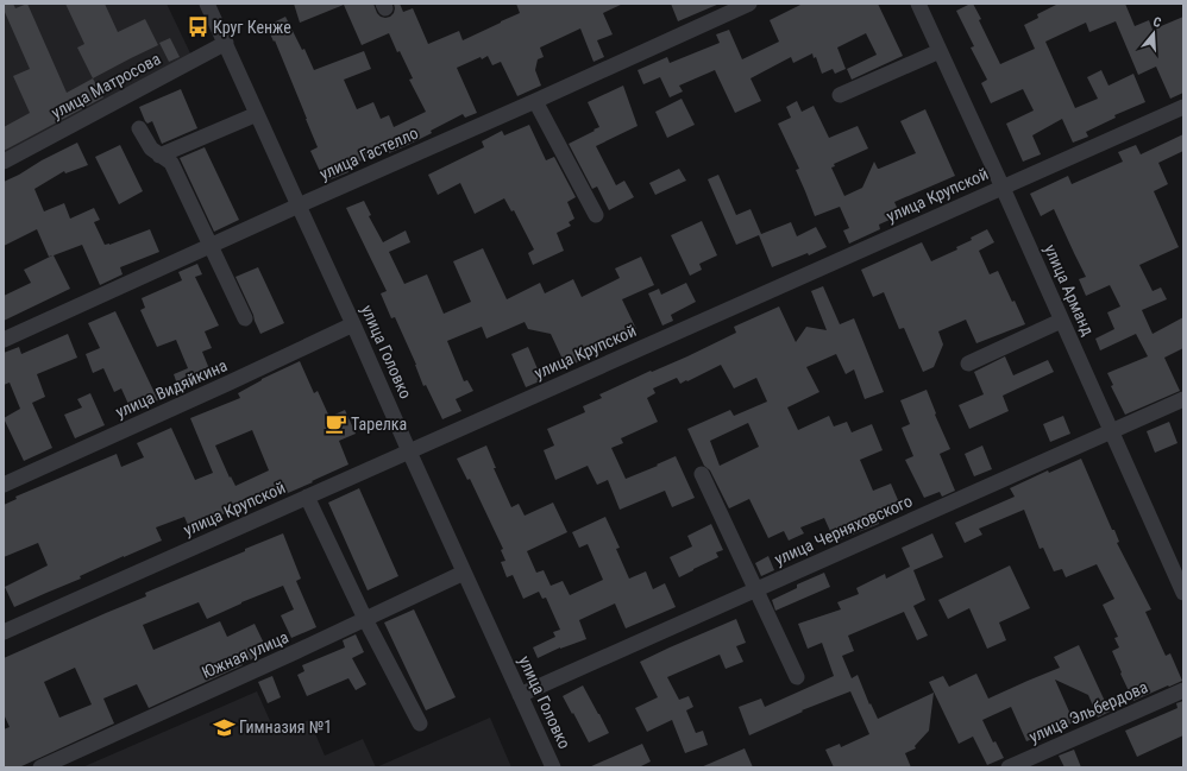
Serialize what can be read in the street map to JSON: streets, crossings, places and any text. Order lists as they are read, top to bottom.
{
  "streets": {
    "street": [
      "улица Матросова",
      "улица Гастелло",
      "улица Крупской",
      "улица Арманд",
      "улица Головко",
      "улица Видяйкина",
      "улица Черняховского",
      "Южная улица",
      "улица Эльбердова"
    ]
  },
  "crossings": [
    ["улица Матросова", "улица Головко"],
    ["улица Гастелло", "улица Головко"],
    ["улица Крупской", "улица Арманд"],
    ["улица Крупской", "улица Головко"],
    ["улица Арманд", "улица Черняховского"],
    ["улица Головко", "улица Видяйкина"],
    ["улица Головко", "улица Черняховского"],
    ["улица Головко", "Южная улица"]
  ],
  "places": {
    "bus stop": ["Круг Кенже"],
    "cafe": ["Тарелка"],
    "school or university": ["Гимназия №1"]
  },
  "north": "top"
}
